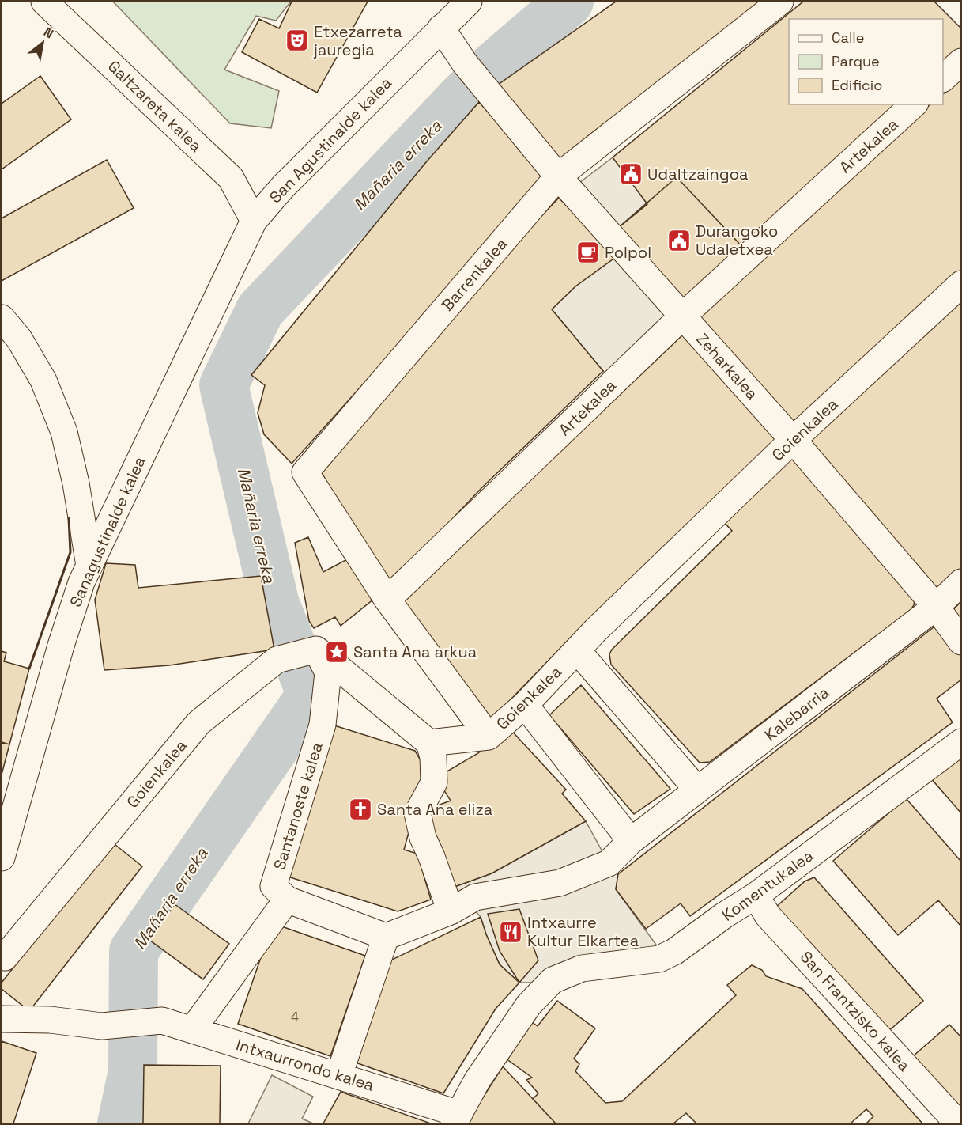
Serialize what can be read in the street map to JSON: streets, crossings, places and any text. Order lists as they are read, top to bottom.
{
  "streets": {
    "street": [
      "Galtzareta kalea",
      "San Agustinalde kalea",
      "Artekalea",
      "Barrenkalea",
      "Zeharkalea",
      "Goienkalea",
      "Sanagustinalde kalea",
      "Kalebarria",
      "Santanoste kalea",
      "Komentukalea",
      "San Frantzisko kalea",
      "Intxaurrondo kalea"
    ]
  },
  "crossings": [
    ["Galtzareta kalea", "San Agustinalde kalea"],
    ["Galtzareta kalea", "Sanagustinalde kalea"],
    ["San Agustinalde kalea", "Zeharkalea"],
    ["San Agustinalde kalea", "Sanagustinalde kalea"],
    ["Artekalea", "Barrenkalea"],
    ["Artekalea", "Zeharkalea"],
    ["Barrenkalea", "Zeharkalea"],
    ["Zeharkalea", "Goienkalea"],
    ["Zeharkalea", "Kalebarria"],
    ["Goienkalea", "Santanoste kalea"],
    ["Komentukalea", "San Frantzisko kalea"],
    ["Komentukalea", "Intxaurrondo kalea"]
  ],
  "water": ["Mañaria erreka"],
  "places": {
    "theatre": ["Etxezarreta jauregia"],
    "public building": ["Udaltzaingoa", "Durangoko Udaletxea"],
    "cafe": ["Polpol"],
    "place": ["Santa Ana arkua"],
    "church": ["Santa Ana eliza"],
    "restaurant": ["Intxaurre Kultur Elkartea"]
  },
  "house_numbers": ["4"],
  "legend": ["Calle", "Parque", "Edificio"],
  "north": "top right"
}
